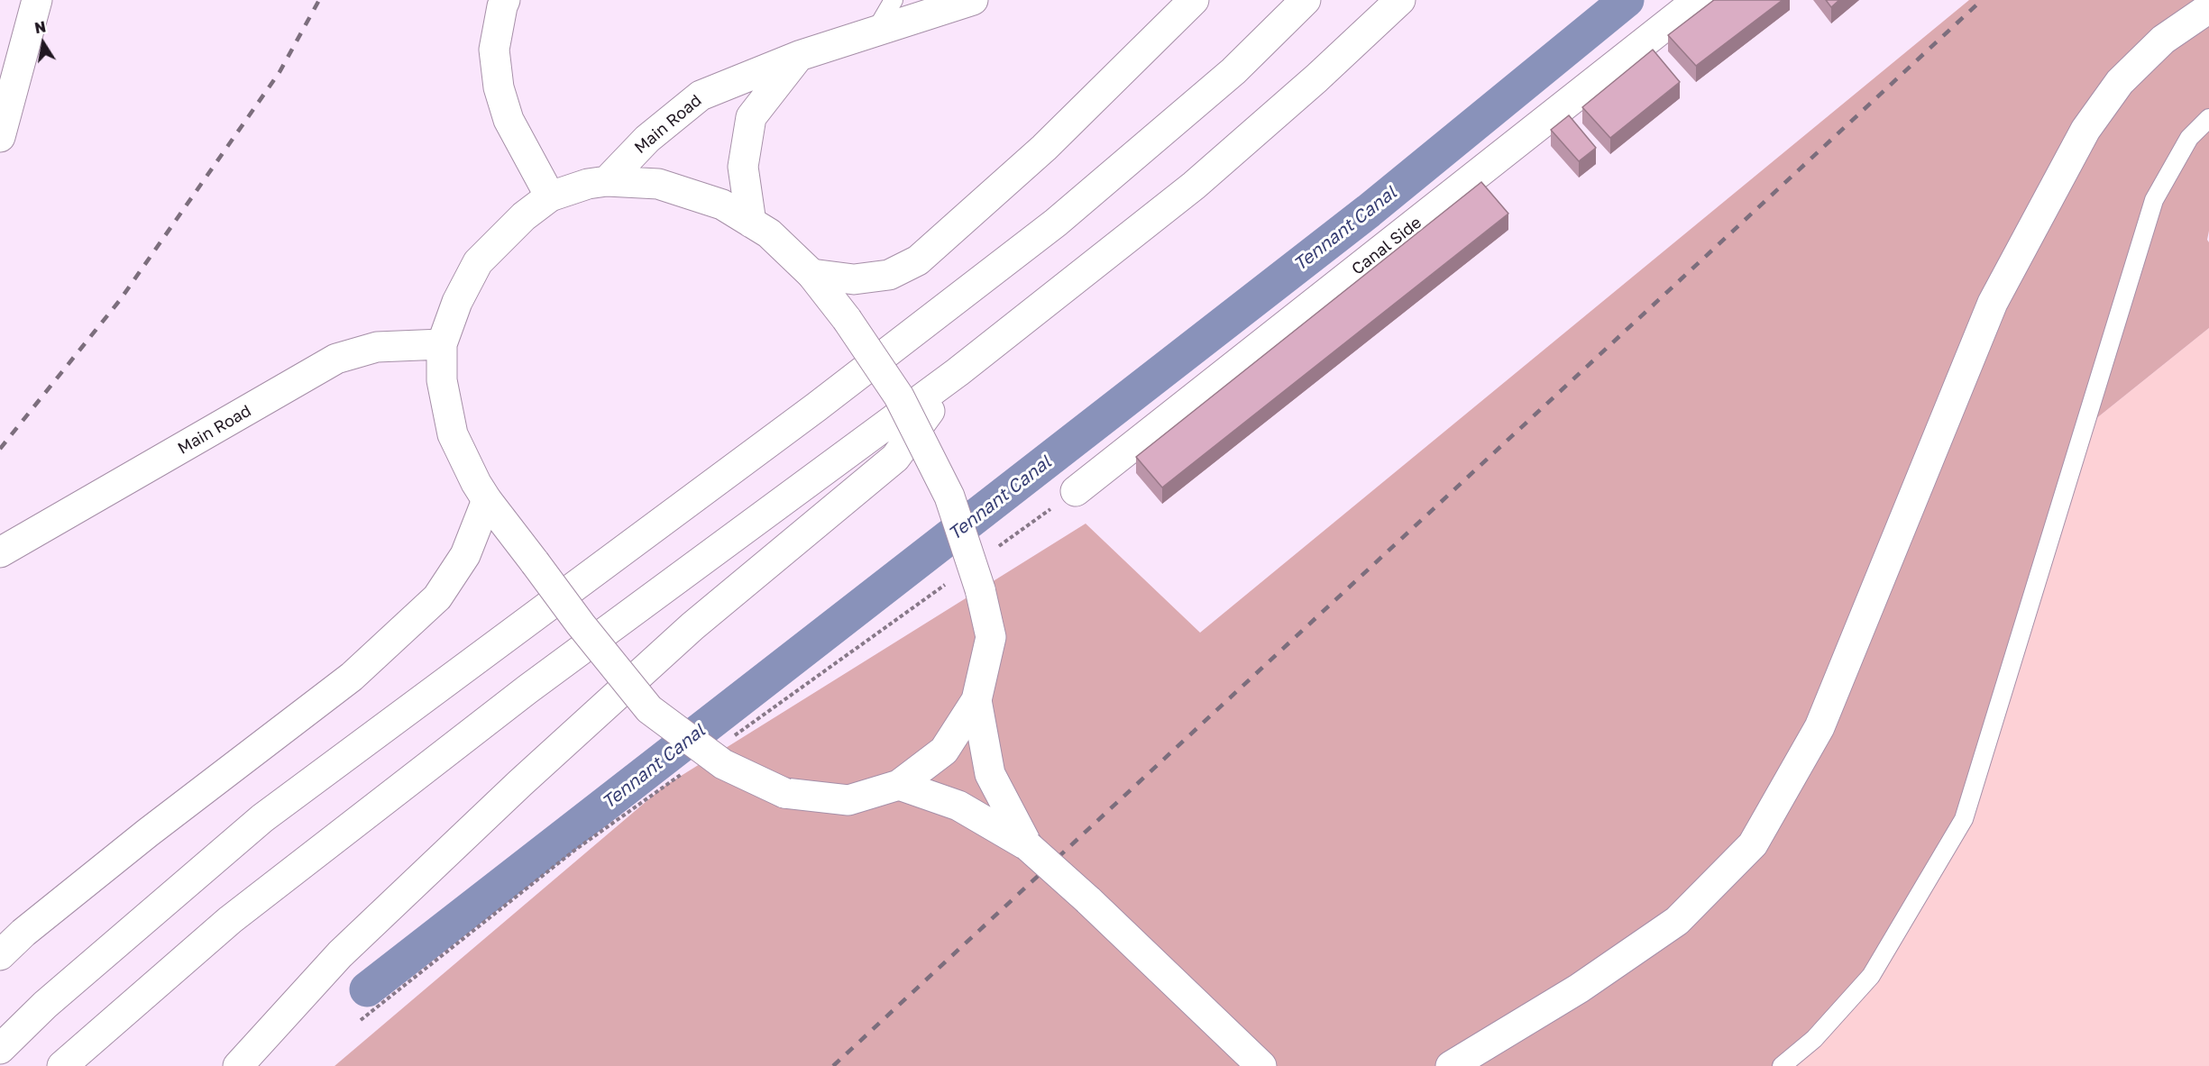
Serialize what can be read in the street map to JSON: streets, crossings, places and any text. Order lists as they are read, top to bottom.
{
  "streets": {
    "main road": ["Main Road", "Canal Side"]
  },
  "water": ["Tennant Canal"],
  "north": "top"
}
